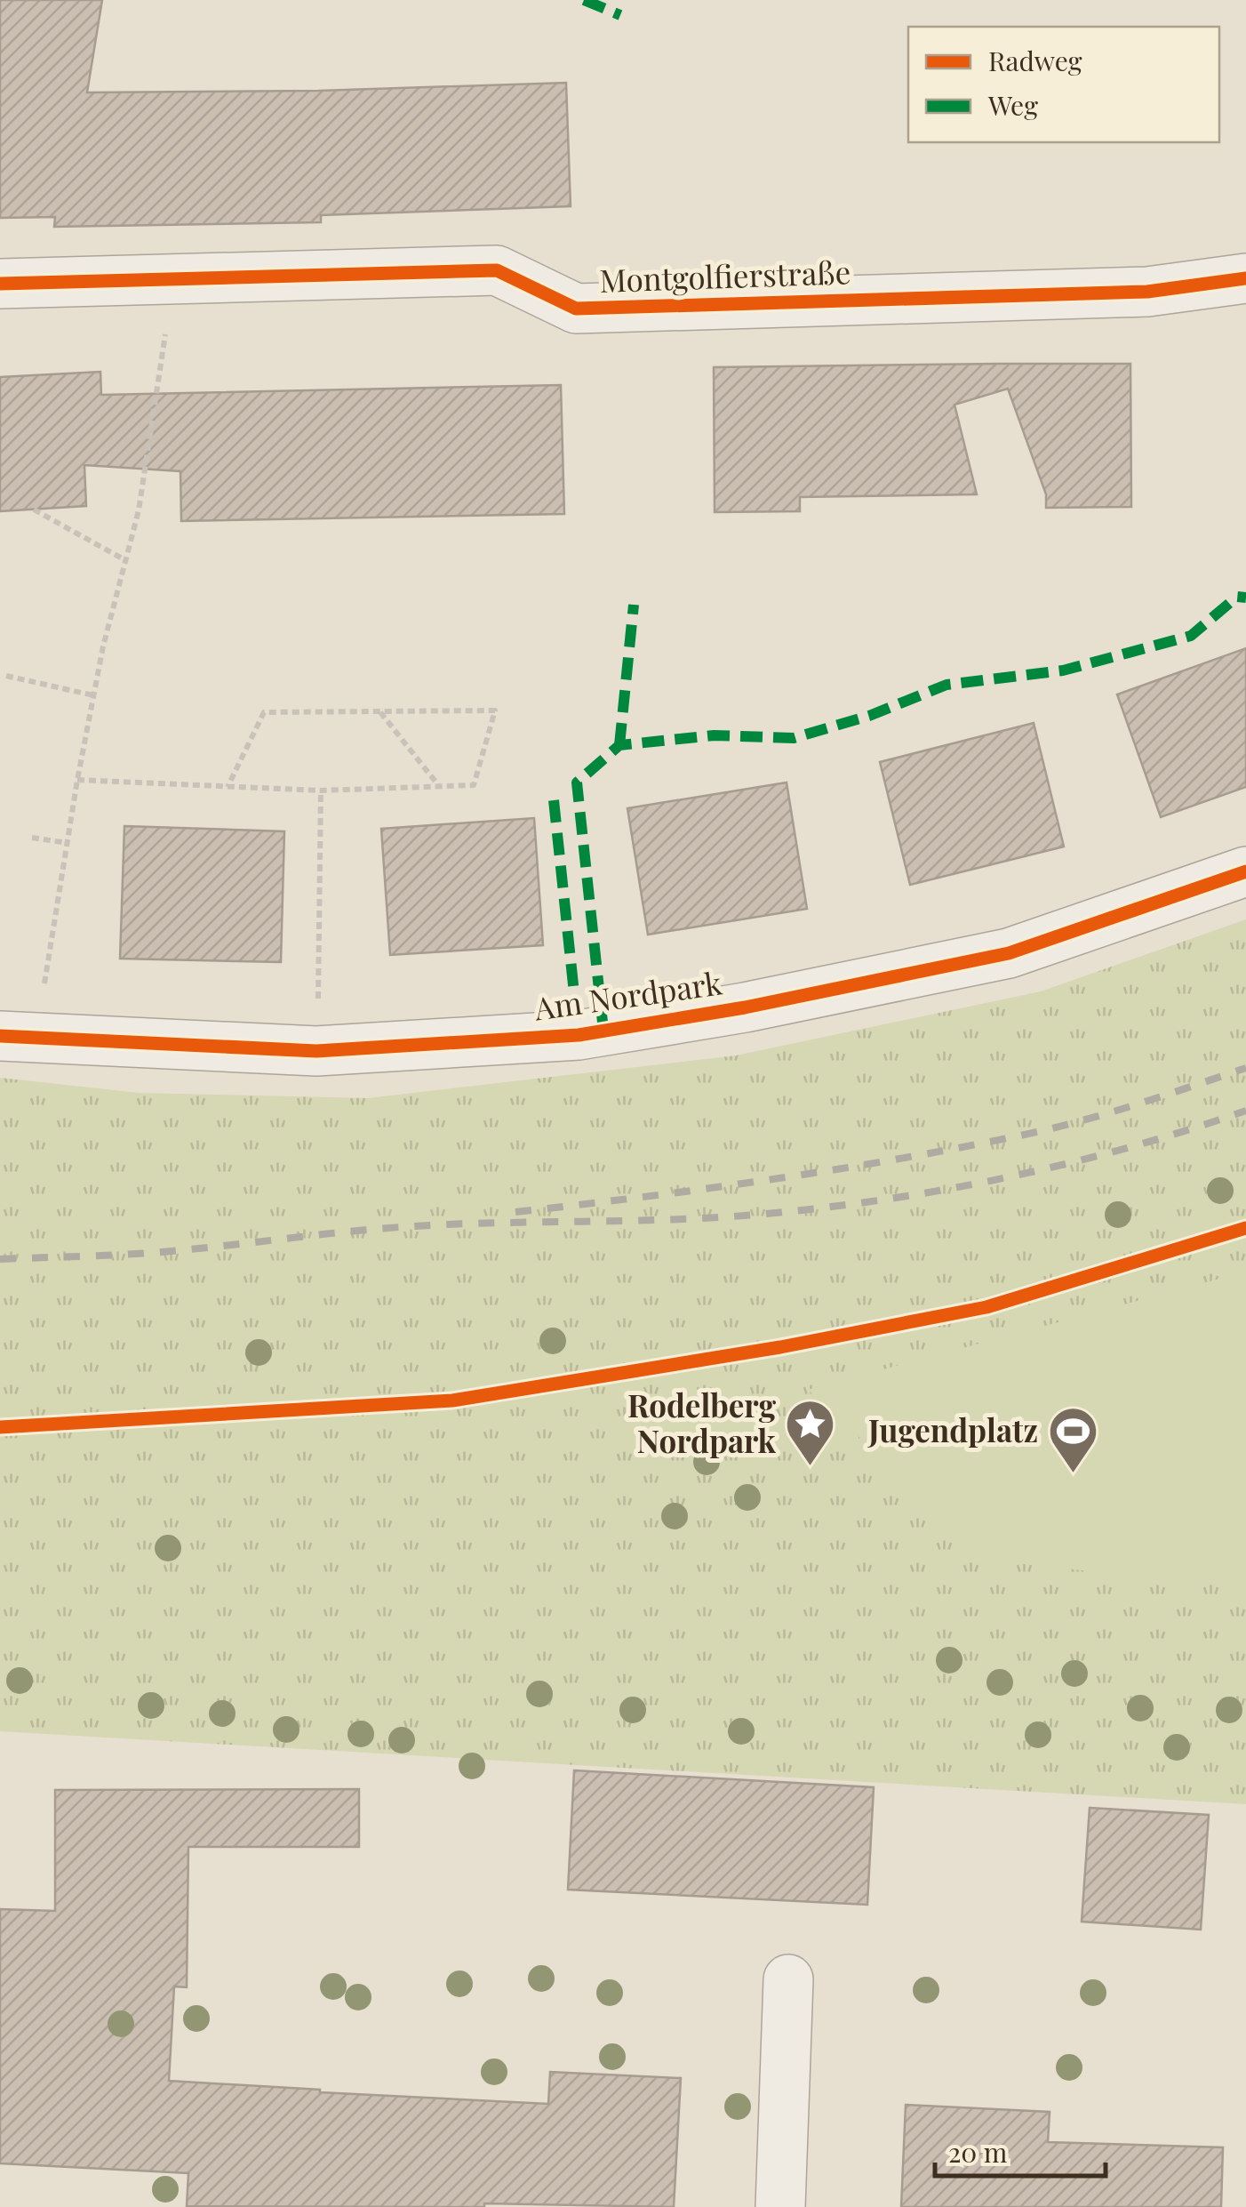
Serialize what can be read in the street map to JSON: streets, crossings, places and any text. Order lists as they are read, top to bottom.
{
  "streets": {
    "street": ["Montgolfierstraße", "Am Nordpark"]
  },
  "places": {
    "place": ["Rodelberg Nordpark"],
    "sports": ["Jugendplatz"]
  },
  "legend": ["Radweg", "Weg"],
  "scale_bar": "20 m"
}
